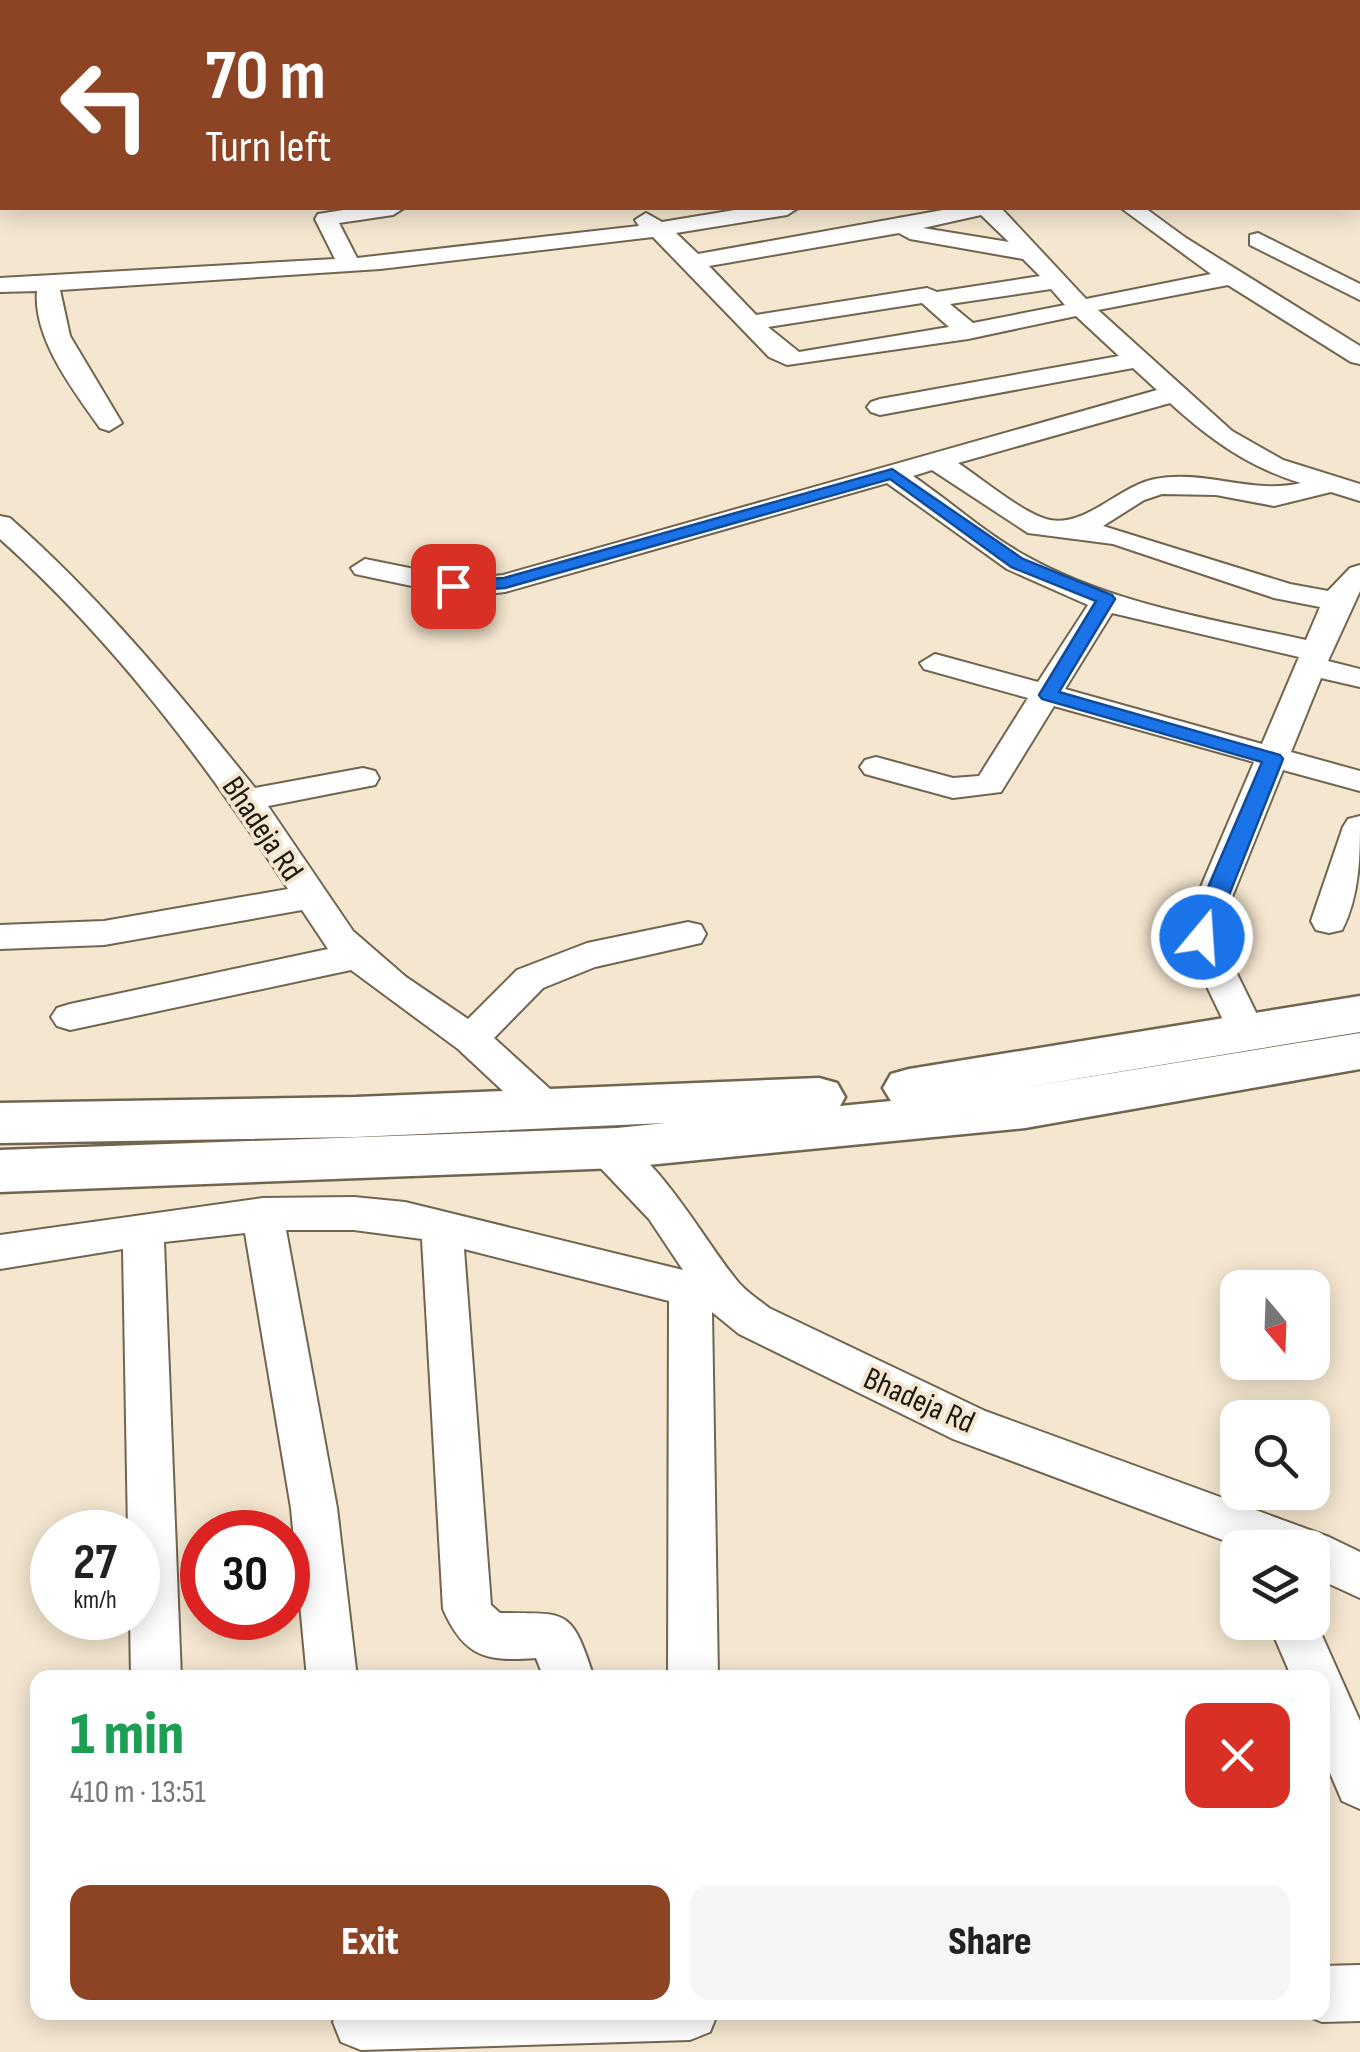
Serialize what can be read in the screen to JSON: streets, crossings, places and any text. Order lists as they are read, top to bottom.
{
  "streets": {
    "street": ["Bhadeja Rd"]
  },
  "north": "bottom",
  "page": {
    "turn": ["70 m", "Turn left"],
    "speed": "27 km/h",
    "limit": "30",
    "heading": ["1 min", "410 m · 13:51"],
    "buttons": ["Exit", "Share"]
  }
}
